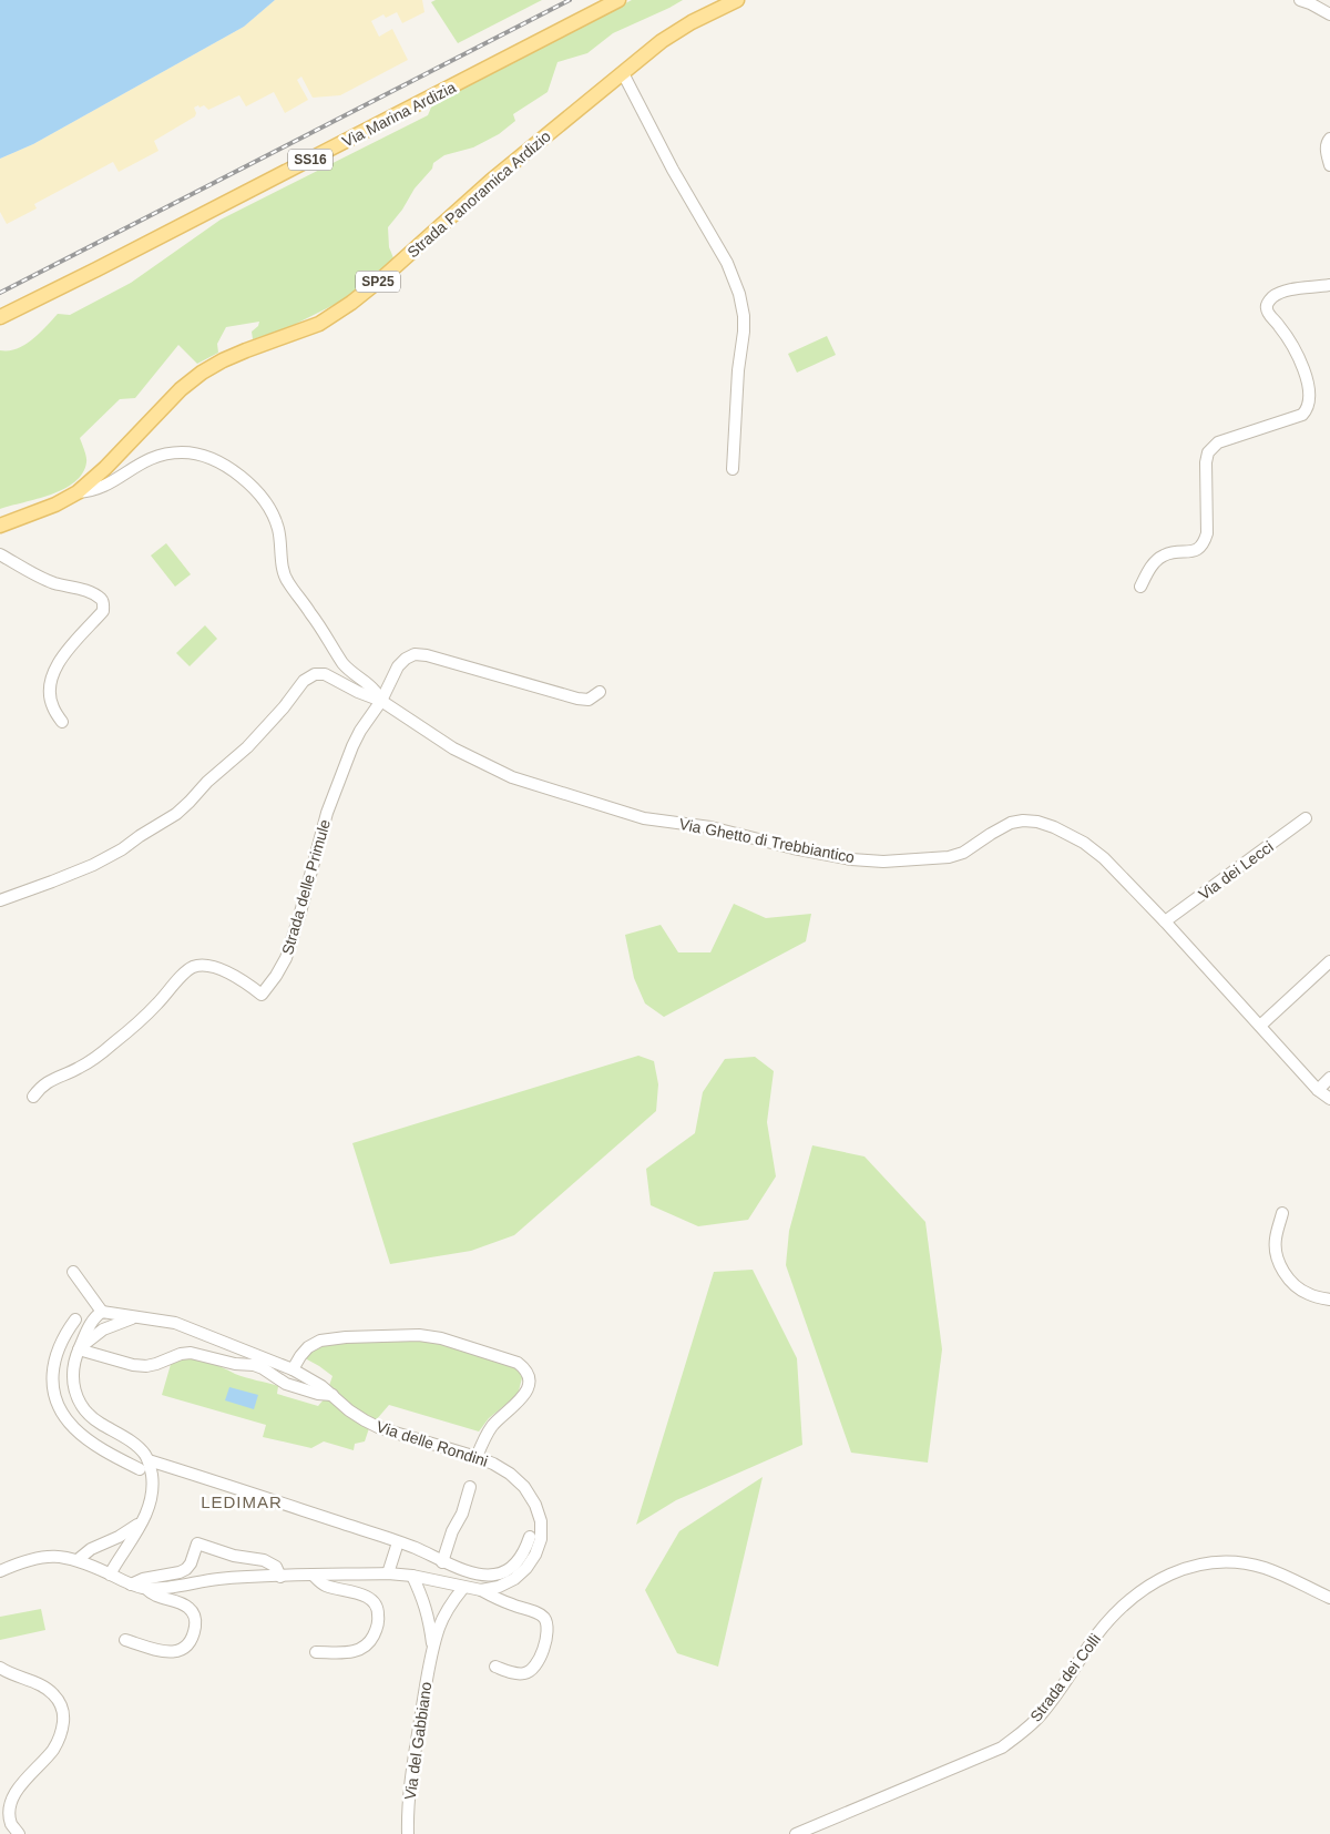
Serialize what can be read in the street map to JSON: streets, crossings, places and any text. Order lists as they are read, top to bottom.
{
  "streets": {
    "main road": [
      "Via Marina Ardizia",
      "SS16",
      "Strada Panoramica Ardizio",
      "SP25"
    ],
    "street": [
      "Via Ghetto di Trebbiantico",
      "Via dei Lecci",
      "Strada delle Primule",
      "Via delle Rondini",
      "Strada dei Colli",
      "Via del Gabbiano"
    ]
  },
  "crossings": [
    ["Via Ghetto di Trebbiantico", "Via dei Lecci"],
    ["Via Ghetto di Trebbiantico", "Strada delle Primule"],
    ["Via delle Rondini", "Via del Gabbiano"]
  ],
  "districts": ["LEDIMAR"]
}
